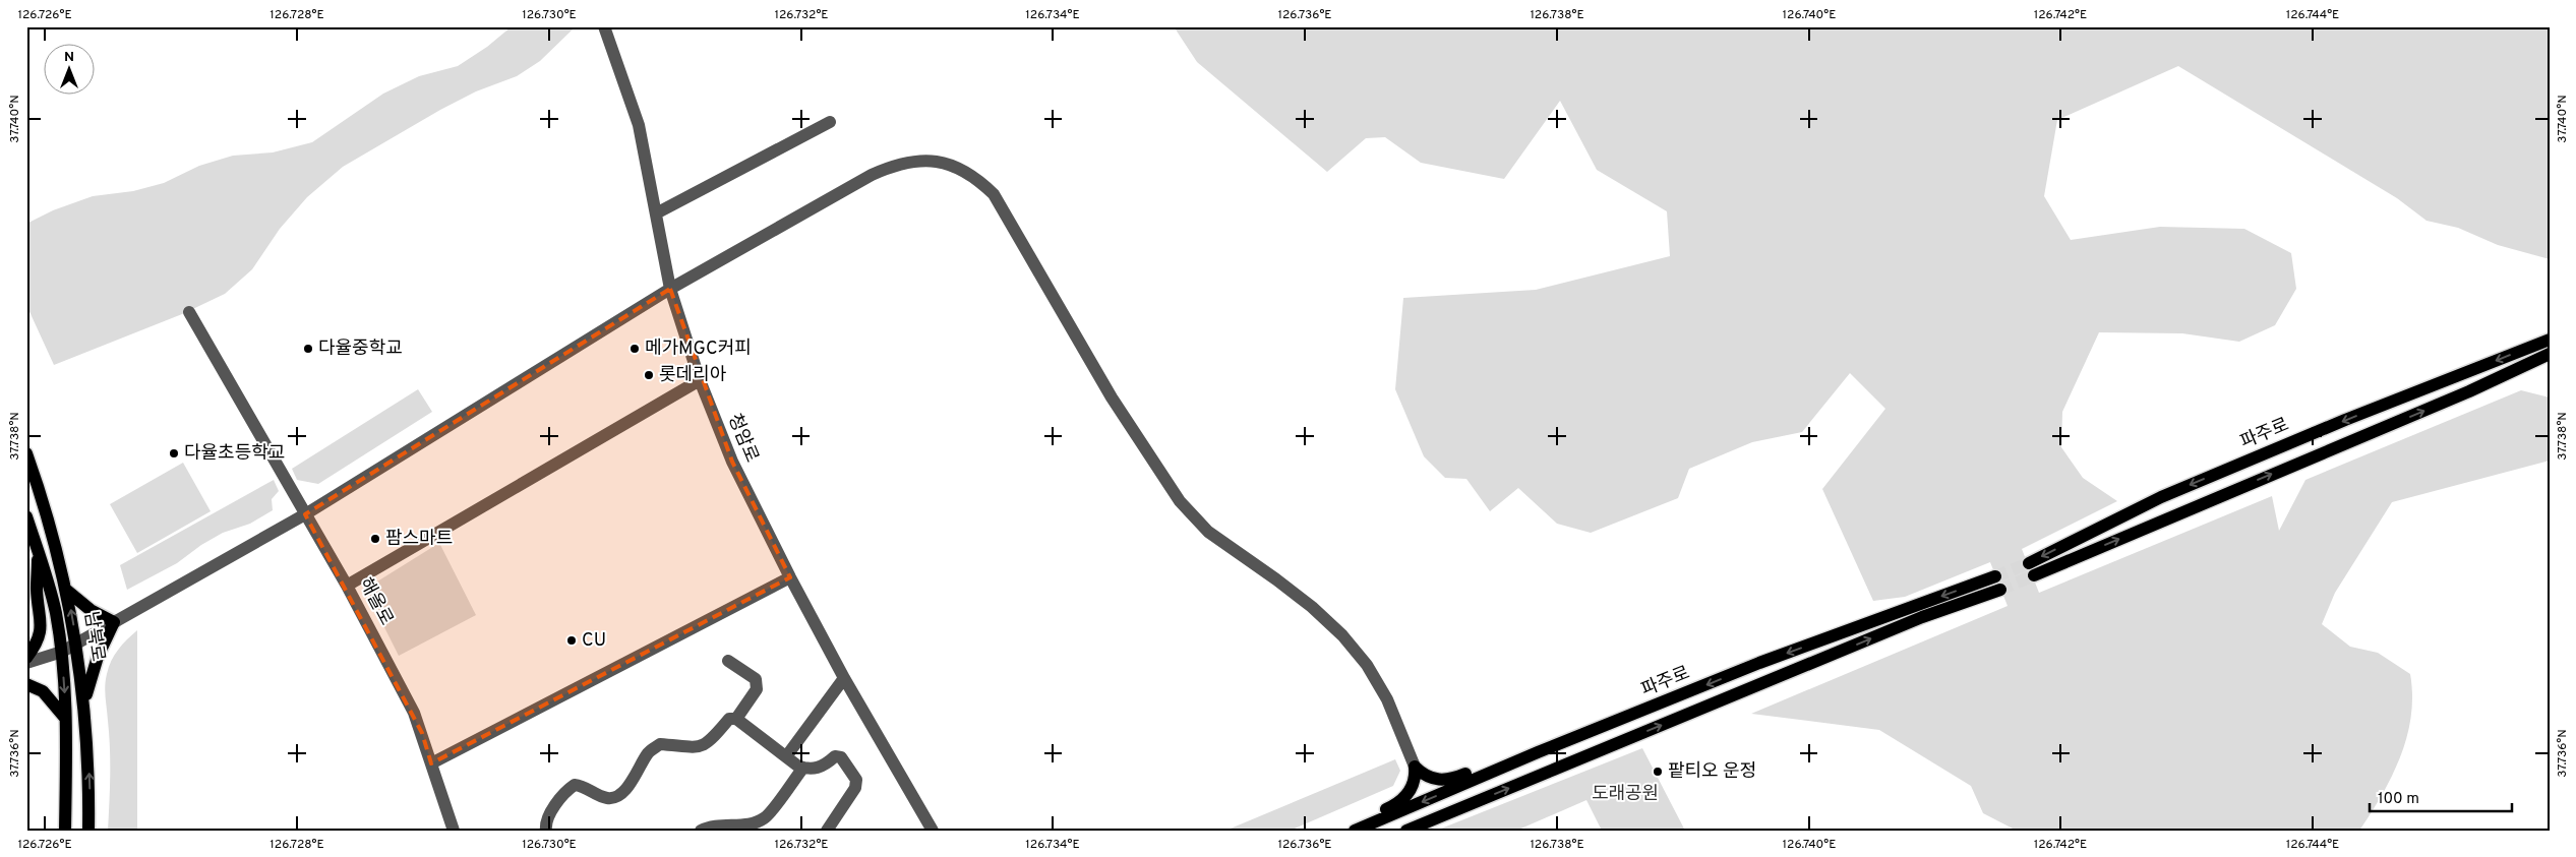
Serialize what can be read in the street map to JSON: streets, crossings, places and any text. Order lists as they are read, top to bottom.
{
  "streets": {
    "main road": ["파주로", "남북로"],
    "street": ["청암로", "해올로"]
  },
  "parks": ["도래공원"],
  "places": [
    "다율중학교",
    "메가MGC커피",
    "롯데리아",
    "다율초등학교",
    "팜스마트",
    "CU",
    "팥티오 운정"
  ],
  "scale_bar": "100 m",
  "north": "top",
  "coordinates": [
    "126.726°E",
    "126.728°E",
    "126.730°E",
    "126.732°E",
    "126.734°E",
    "126.736°E",
    "126.738°E",
    "126.740°E",
    "126.742°E",
    "126.744°E",
    "37.740°N",
    "37.738°N",
    "37.736°N"
  ]
}
